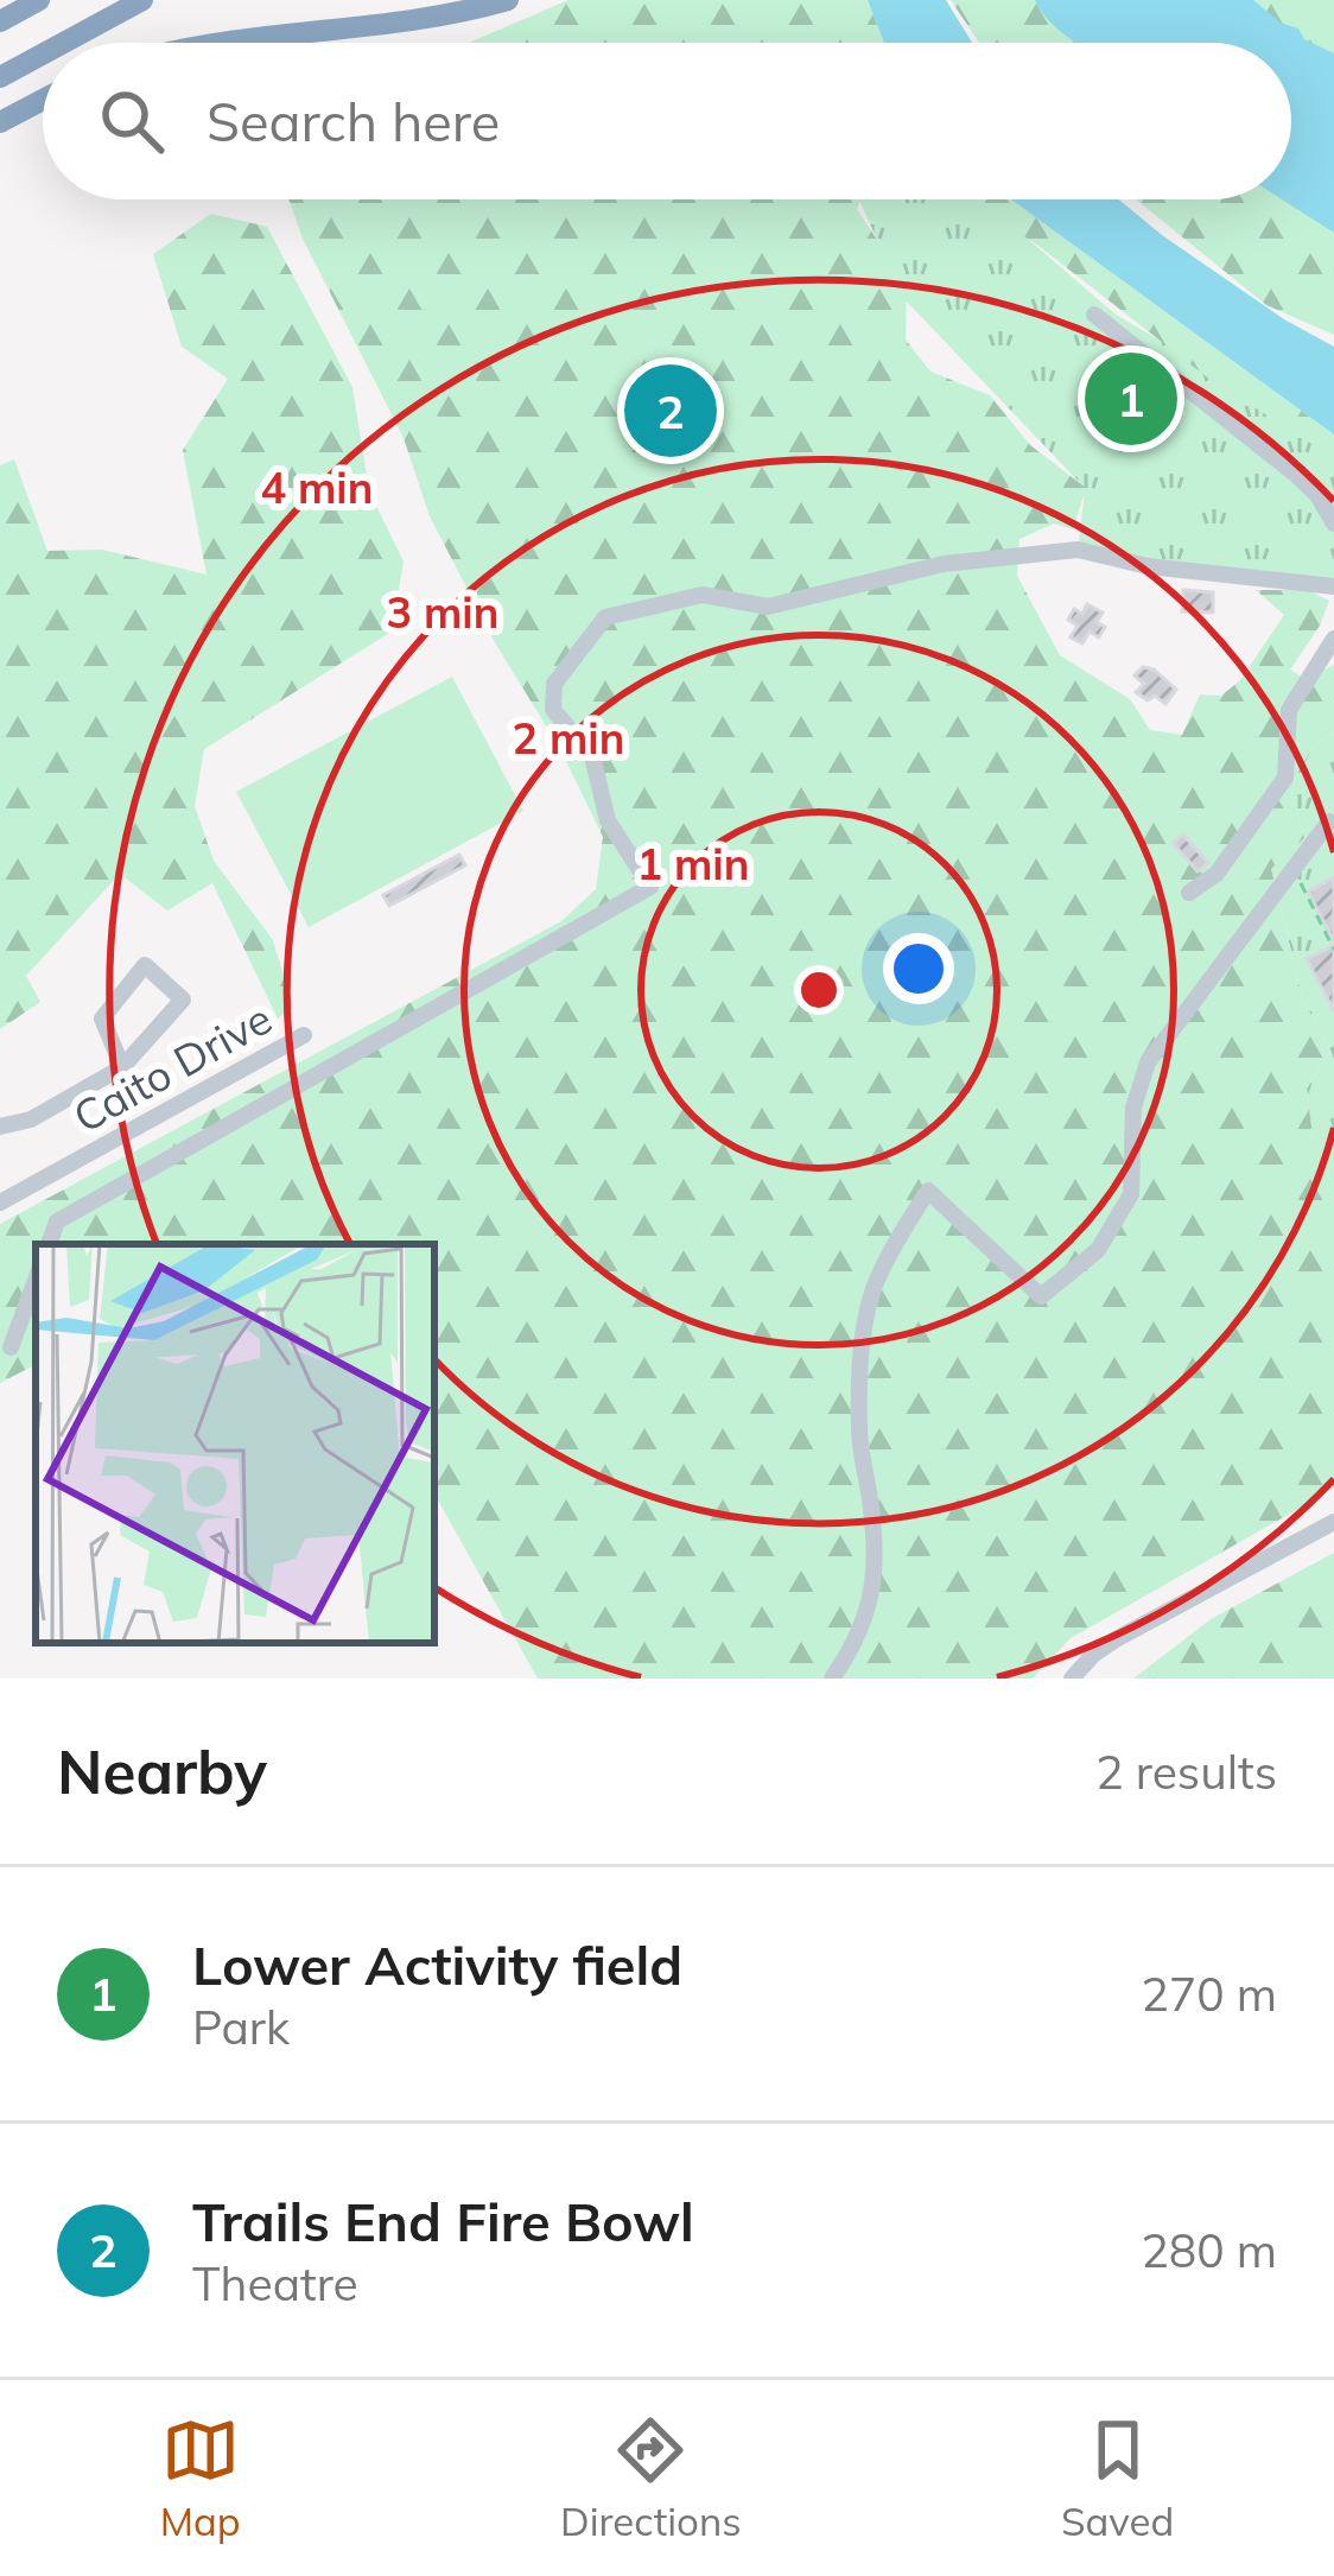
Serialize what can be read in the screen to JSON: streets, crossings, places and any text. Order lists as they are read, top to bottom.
{
  "streets": {
    "street": ["Caito Drive"]
  },
  "page": {
    "search": "Search here",
    "pins": ["1", "2"],
    "heading": ["Nearby", "2 results"],
    "list": [
      {
        "mark": "1",
        "name": "Lower Activity field",
        "note": "Park",
        "value": "270 m"
      },
      {
        "mark": "2",
        "name": "Trails End Fire Bowl",
        "note": "Theatre",
        "value": "280 m"
      }
    ],
    "nav": ["Map", "Directions", "Saved"]
  },
  "rings": [
    "4 min",
    "3 min",
    "2 min",
    "1 min"
  ]
}
